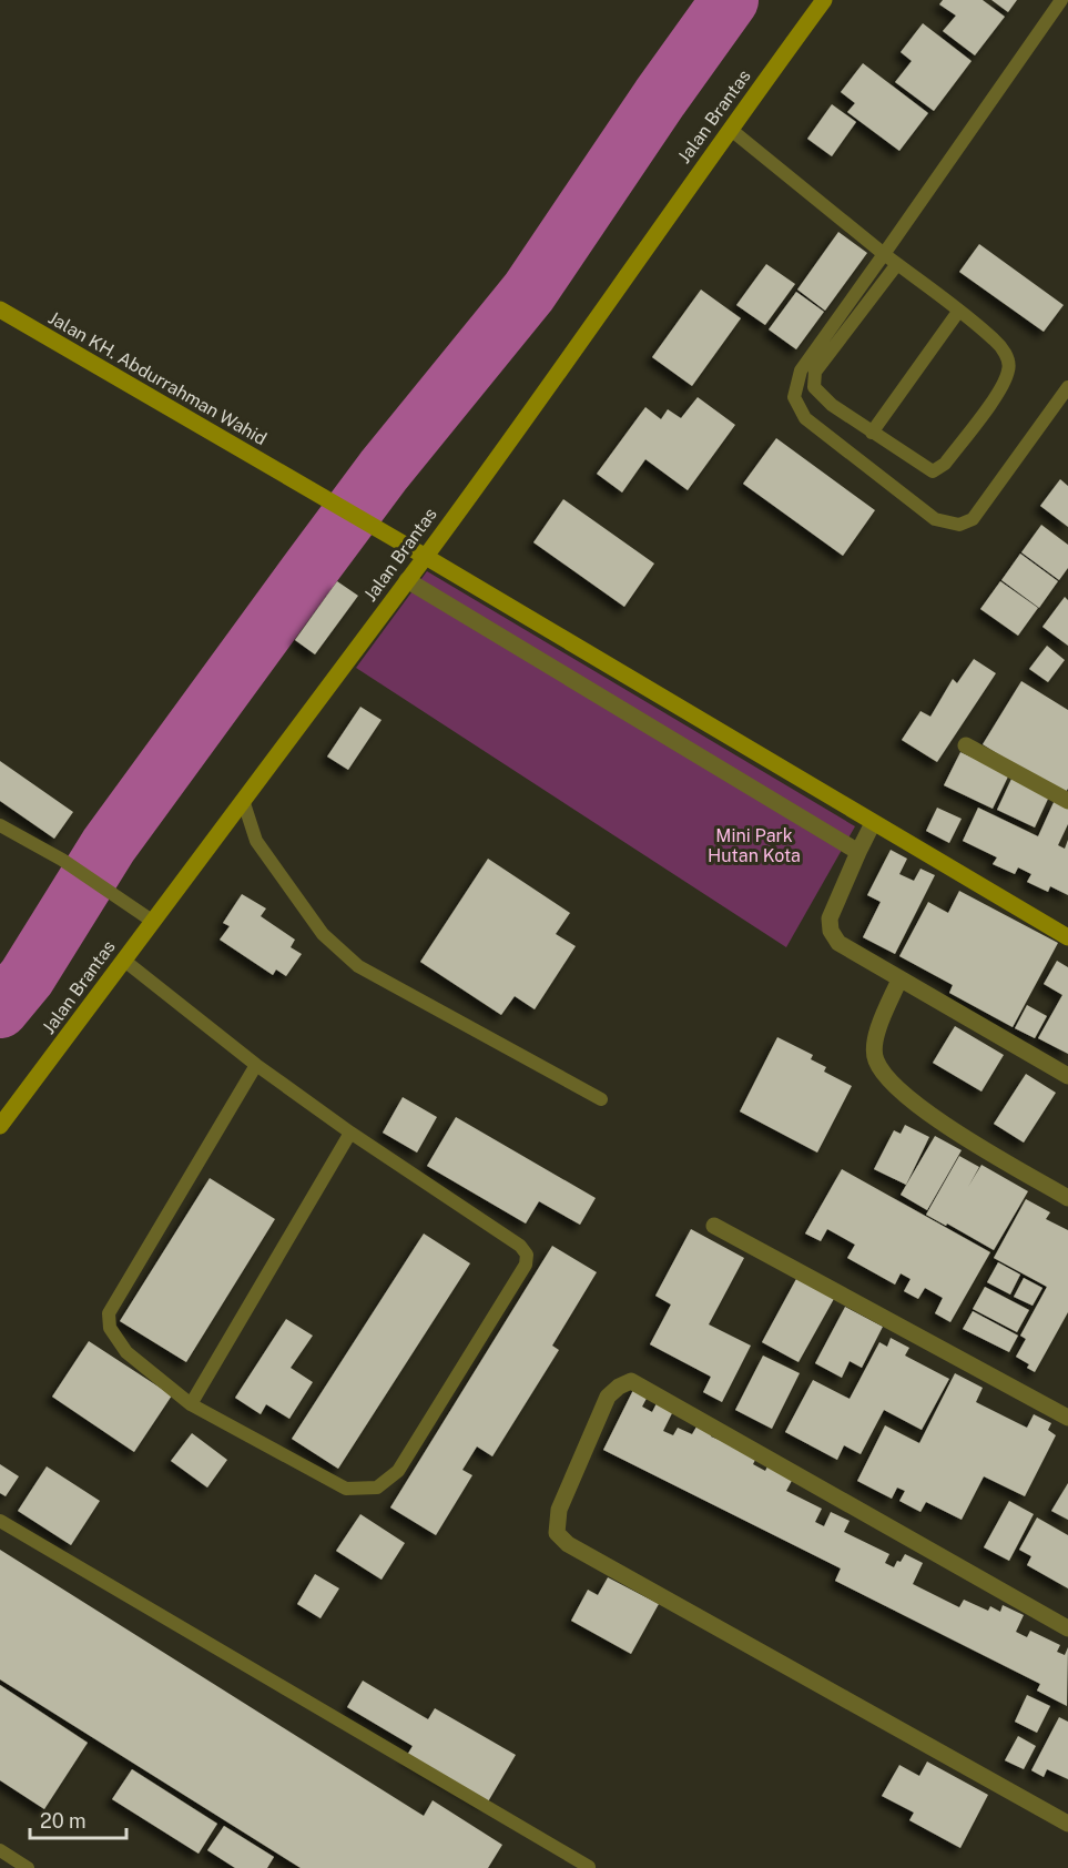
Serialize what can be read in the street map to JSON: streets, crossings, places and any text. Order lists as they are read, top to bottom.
{
  "streets": {
    "main road": ["Jalan Brantas", "Jalan KH. Abdurrahman Wahid"]
  },
  "crossings": [
    ["Jalan Brantas", "Jalan KH. Abdurrahman Wahid"]
  ],
  "parks": ["Mini Park Hutan Kota"],
  "scale_bar": "20 m"
}
